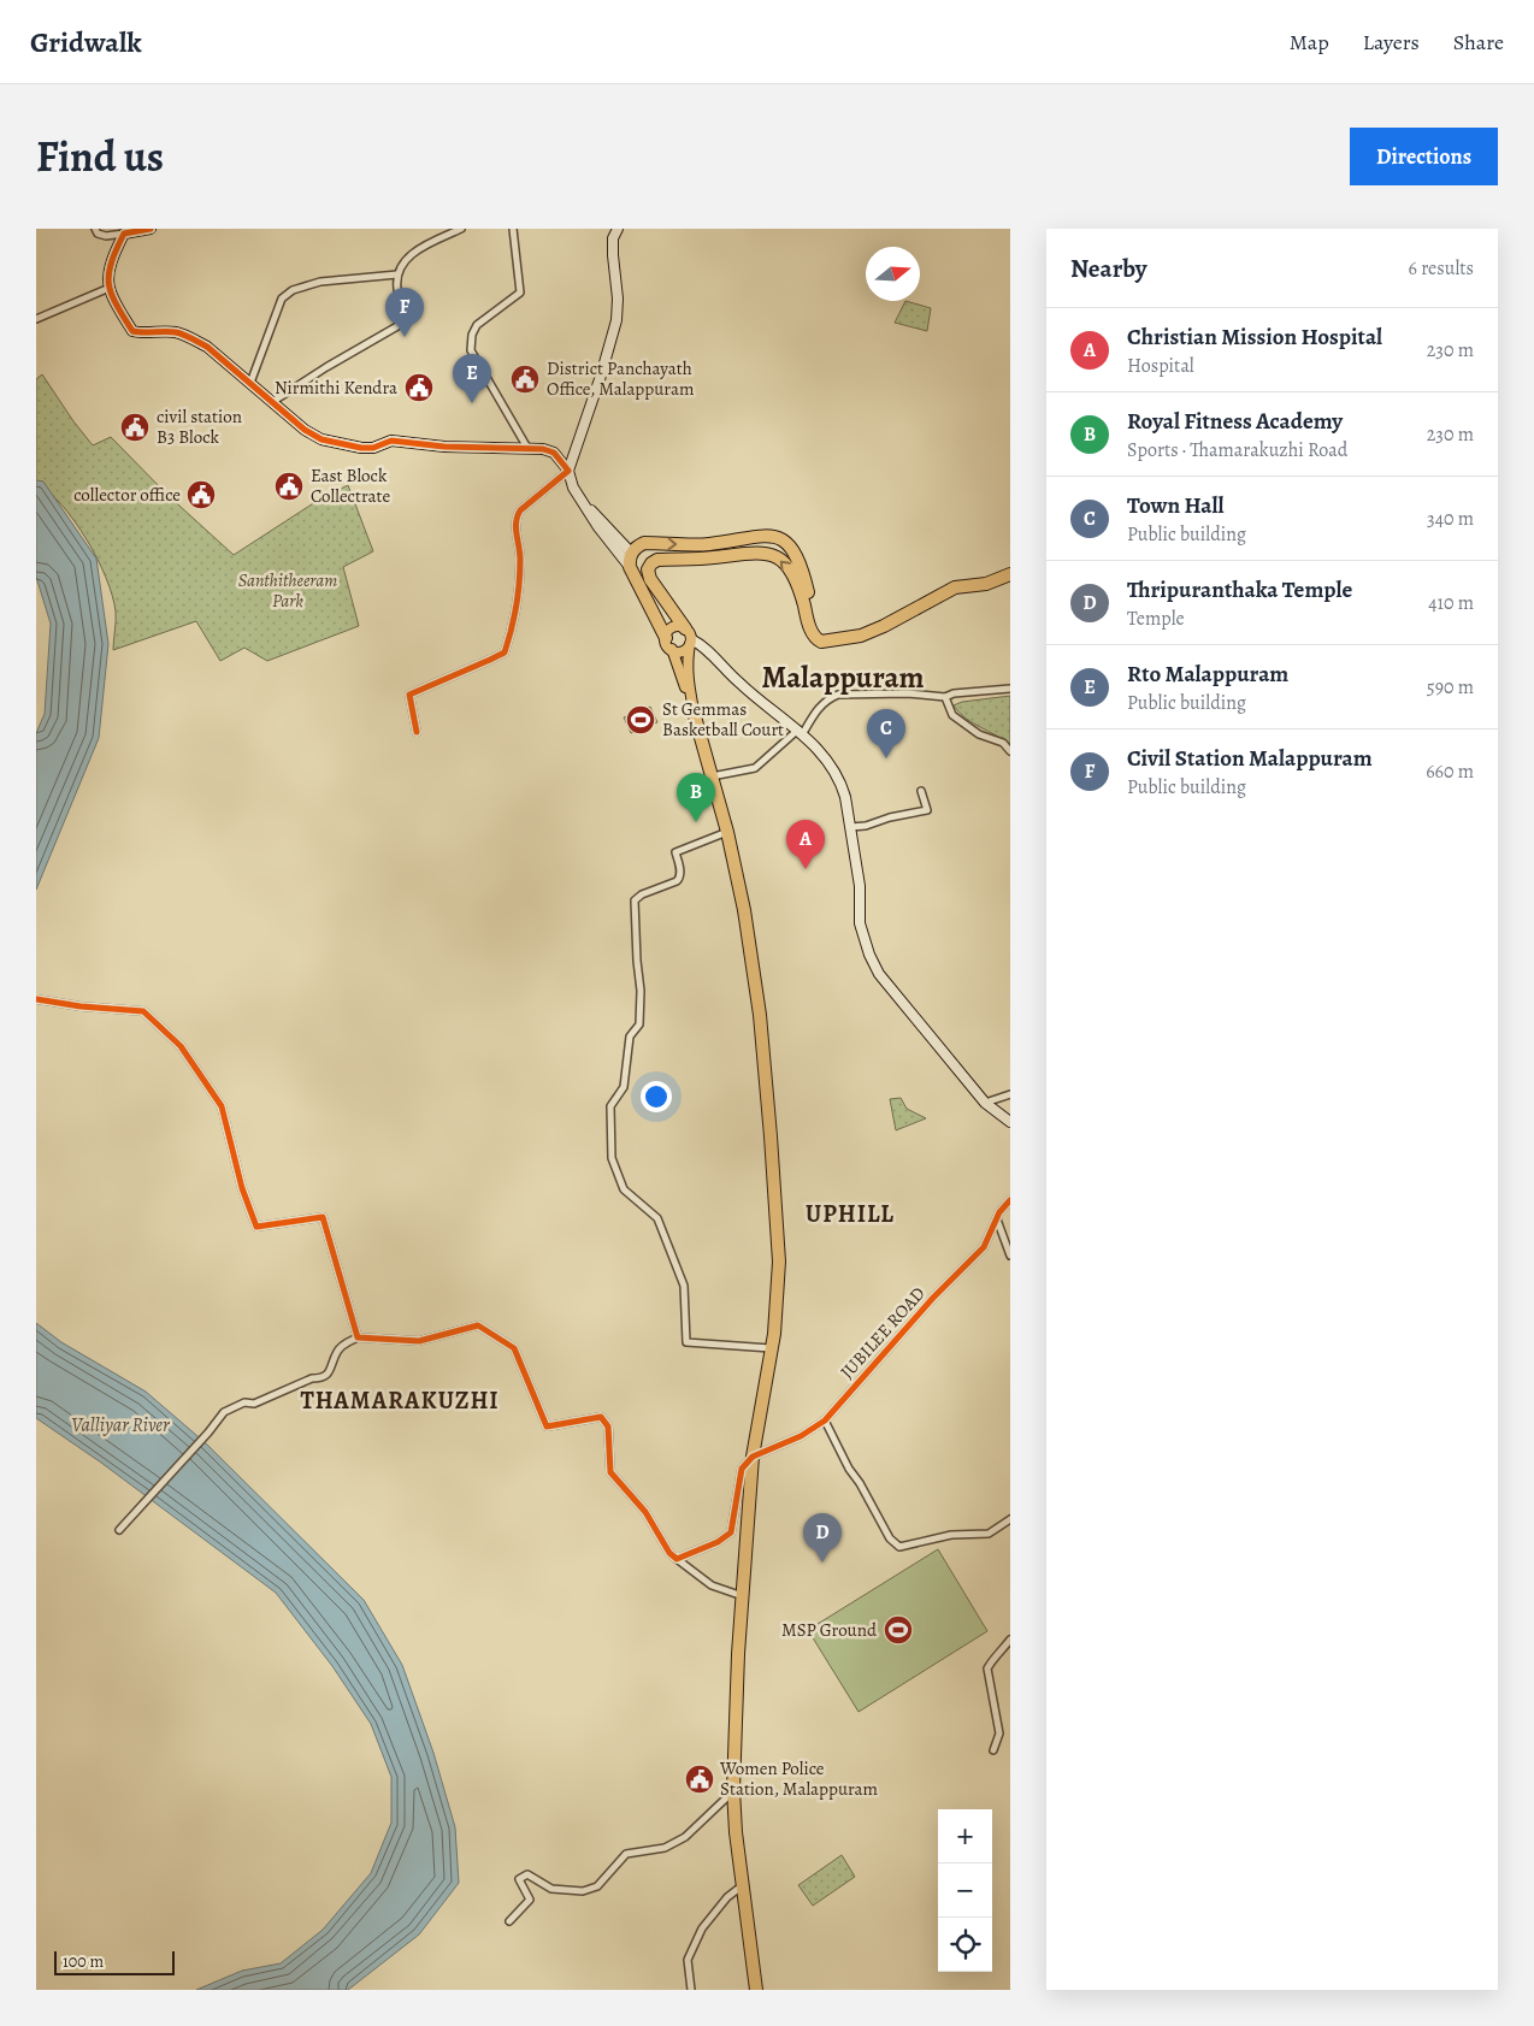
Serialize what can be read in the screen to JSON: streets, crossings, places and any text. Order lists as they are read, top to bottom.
{
  "streets": {
    "street": ["JUBILEE ROAD"]
  },
  "districts": ["Malappuram", "UPHILL", "THAMARAKUZHI"],
  "water": ["Valliyar River"],
  "parks": ["Santhitheeram Park"],
  "places": {
    "public building": [
      "District Panchayath Office, Malappuram",
      "Nirmithi Kendra",
      "civil station B3 Block",
      "East Block Collectrate",
      "collector office",
      "Women Police Station, Malappuram"
    ],
    "sports": ["St Gemmas Basketball Court", "MSP Ground"]
  },
  "scale_bar": "100 m",
  "north": "right",
  "page": {
    "header": "Gridwalk",
    "nav": ["Map", "Layers", "Share"],
    "title": "Find us",
    "buttons": "Directions",
    "heading": ["Nearby", "6 results"],
    "pins": [
      "F",
      "E",
      "C",
      "B",
      "A",
      "D"
    ],
    "list": [
      {
        "mark": "A",
        "name": "Christian Mission Hospital",
        "note": "Hospital",
        "value": "230 m"
      },
      {
        "mark": "B",
        "name": "Royal Fitness Academy",
        "note": "Sports · Thamarakuzhi Road",
        "value": "230 m"
      },
      {
        "mark": "C",
        "name": "Town Hall",
        "note": "Public building",
        "value": "340 m"
      },
      {
        "mark": "D",
        "name": "Thripuranthaka Temple",
        "note": "Temple",
        "value": "410 m"
      },
      {
        "mark": "E",
        "name": "Rto Malappuram",
        "note": "Public building",
        "value": "590 m"
      },
      {
        "mark": "F",
        "name": "Civil Station Malappuram",
        "note": "Public building",
        "value": "660 m"
      }
    ],
    "map_buttons": ["+", "−"],
    "scale": "100 m"
  }
}
